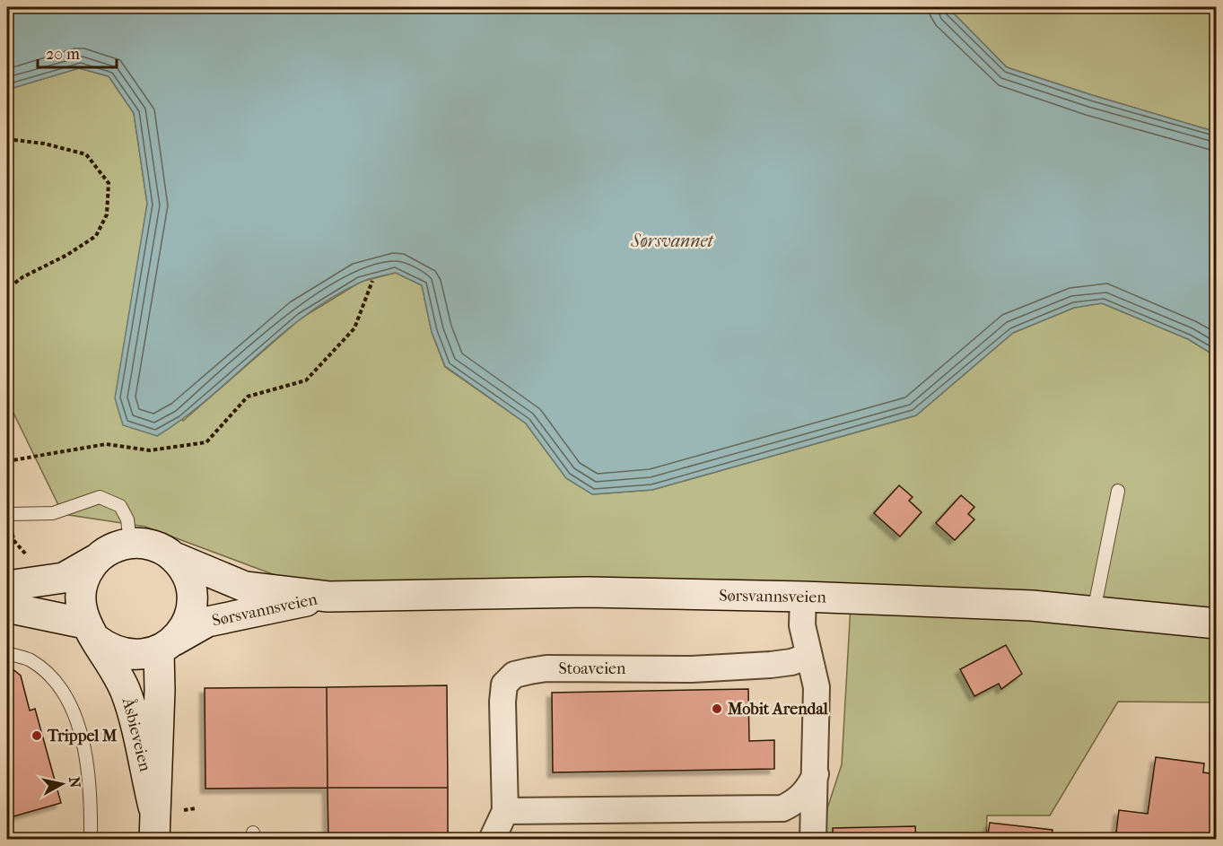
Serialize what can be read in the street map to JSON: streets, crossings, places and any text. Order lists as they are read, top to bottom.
{
  "streets": {
    "main road": ["Sørsvannsveien", "Åsbieveien"],
    "street": ["Stoaveien"]
  },
  "crossings": [
    ["Sørsvannsveien", "Åsbieveien"]
  ],
  "water": ["Sørsvannet"],
  "places": ["Mobit Arendal", "Trippel M"],
  "scale_bar": "20 m",
  "north": "right"
}
